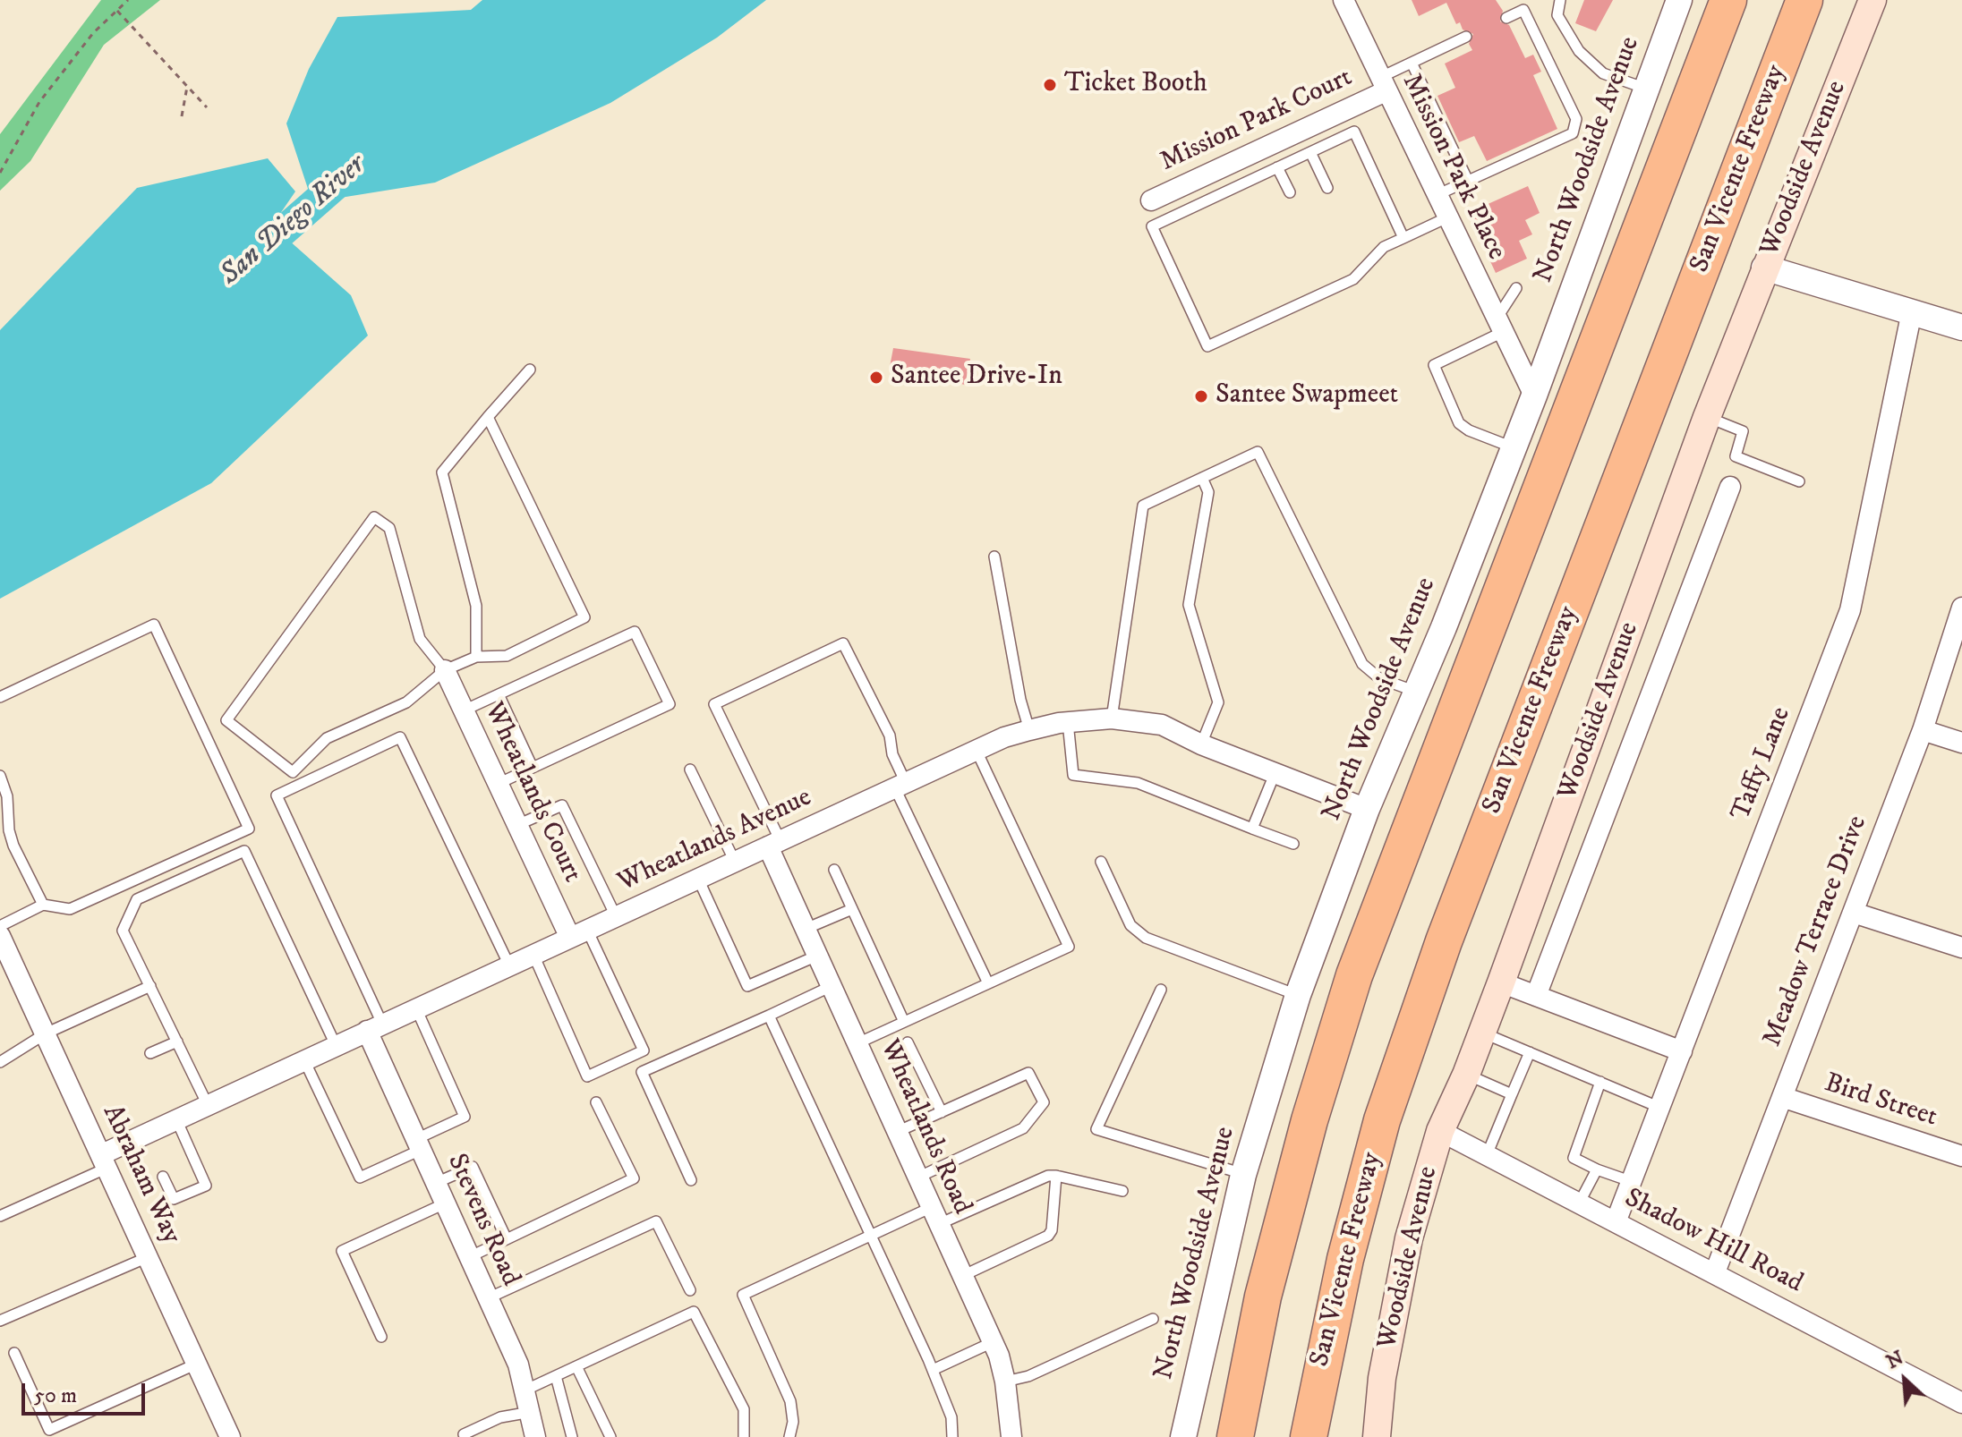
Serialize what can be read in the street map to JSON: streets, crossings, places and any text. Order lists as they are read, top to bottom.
{
  "streets": {
    "highway": ["San Vicente Freeway"],
    "main road": ["Woodside Avenue"],
    "street": [
      "Mission Park Court",
      "North Woodside Avenue",
      "Mission Park Place",
      "Taffy Lane",
      "Wheatlands Court",
      "Wheatlands Avenue",
      "Meadow Terrace Drive",
      "Bird Street",
      "Wheatlands Road",
      "Abraham Way",
      "Stevens Road",
      "Shadow Hill Road"
    ]
  },
  "crossings": [
    ["Mission Park Court", "Mission Park Place"],
    ["North Woodside Avenue", "Mission Park Place"],
    ["North Woodside Avenue", "Wheatlands Avenue"],
    ["Woodside Avenue", "Shadow Hill Road"],
    ["Taffy Lane", "Shadow Hill Road"],
    ["Wheatlands Court", "Wheatlands Avenue"],
    ["Wheatlands Avenue", "Wheatlands Road"],
    ["Wheatlands Avenue", "Abraham Way"],
    ["Wheatlands Avenue", "Stevens Road"],
    ["Meadow Terrace Drive", "Bird Street"],
    ["Meadow Terrace Drive", "Shadow Hill Road"]
  ],
  "water": ["San Diego River"],
  "places": ["Ticket Booth", "Santee Drive-In", "Santee Swapmeet"],
  "scale_bar": "50 m",
  "north": "top left"
}
